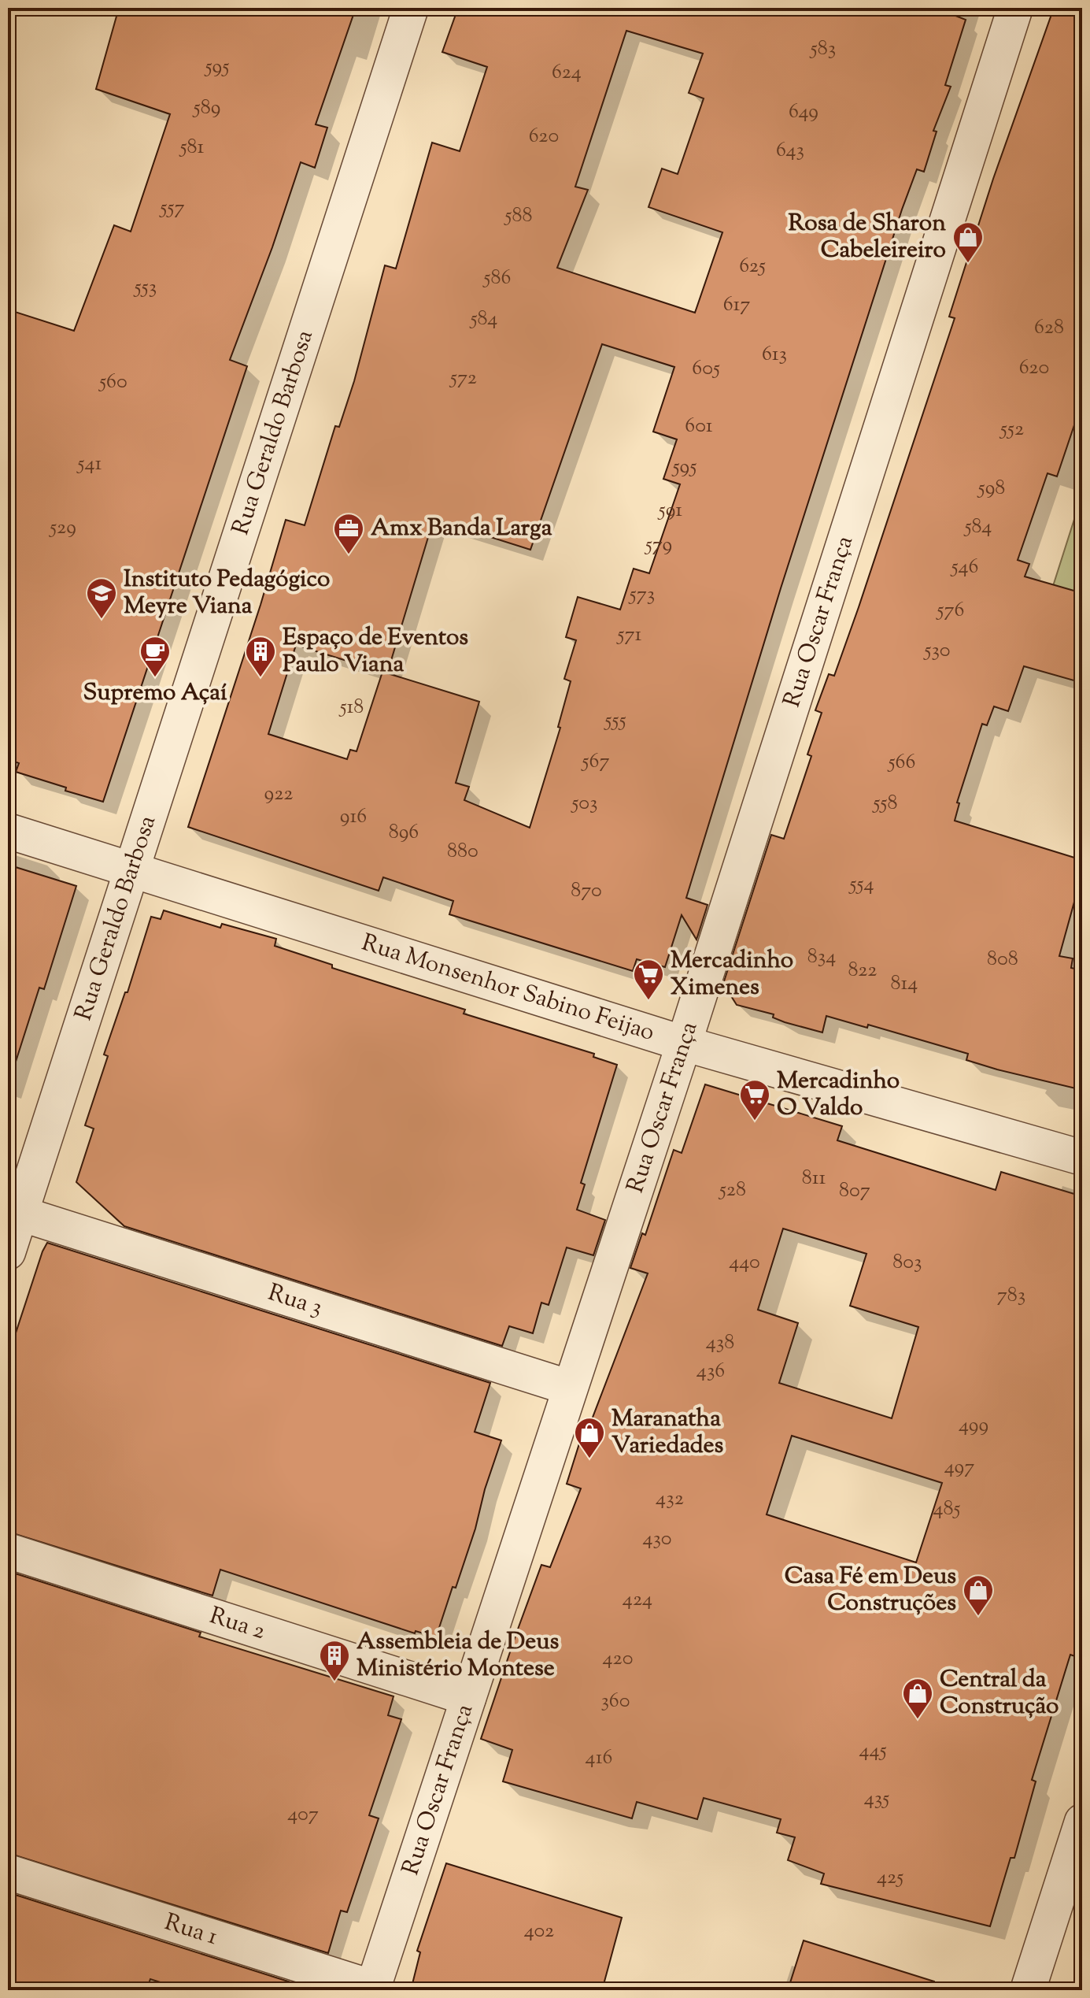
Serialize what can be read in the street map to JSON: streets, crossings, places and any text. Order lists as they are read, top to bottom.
{
  "streets": {
    "street": [
      "Rua Geraldo Barbosa",
      "Rua Oscar França",
      "Rua Monsenhor Sabino Feijao",
      "Rua 3",
      "Rua 2",
      "Rua 1"
    ]
  },
  "crossings": [
    ["Rua Geraldo Barbosa", "Rua Monsenhor Sabino Feijao"],
    ["Rua Geraldo Barbosa", "Rua 3"],
    ["Rua Oscar França", "Rua Monsenhor Sabino Feijao"],
    ["Rua Oscar França", "Rua 3"],
    ["Rua Oscar França", "Rua 2"],
    ["Rua Oscar França", "Rua 1"]
  ],
  "places": {
    "shop": [
      "Rosa de Sharon Cabeleireiro",
      "Maranatha Variedades",
      "Casa Fé em Deus Construções",
      "Central da Construção"
    ],
    "office": ["Amx Banda Larga"],
    "school or university": ["Instituto Pedagógico Meyre Viana"],
    "cafe": ["Supremo Açaí"],
    "building": ["Espaço de Eventos Paulo Viana", "Assembleia de Deus Ministério Montese"],
    "supermarket": ["Mercadinho Ximenes", "Mercadinho O Valdo"]
  },
  "house_numbers": [
    "583",
    "595",
    "624",
    "589",
    "649",
    "620",
    "581",
    "643",
    "557",
    "588",
    "625",
    "586",
    "553",
    "617",
    "584",
    "628",
    "613",
    "620",
    "605",
    "572",
    "560",
    "601",
    "552",
    "541",
    "595",
    "598",
    "591",
    "584",
    "529",
    "579",
    "546",
    "573",
    "576",
    "571",
    "530",
    "518",
    "555",
    "567",
    "566",
    "922",
    "503",
    "558",
    "916",
    "896",
    "880",
    "554",
    "870",
    "834",
    "808",
    "822",
    "814",
    "811",
    "528",
    "807",
    "440",
    "803",
    "783",
    "438",
    "436",
    "499",
    "497",
    "432",
    "485",
    "430",
    "424",
    "420",
    "360",
    "445",
    "416",
    "435",
    "407",
    "425",
    "402"
  ]
}
